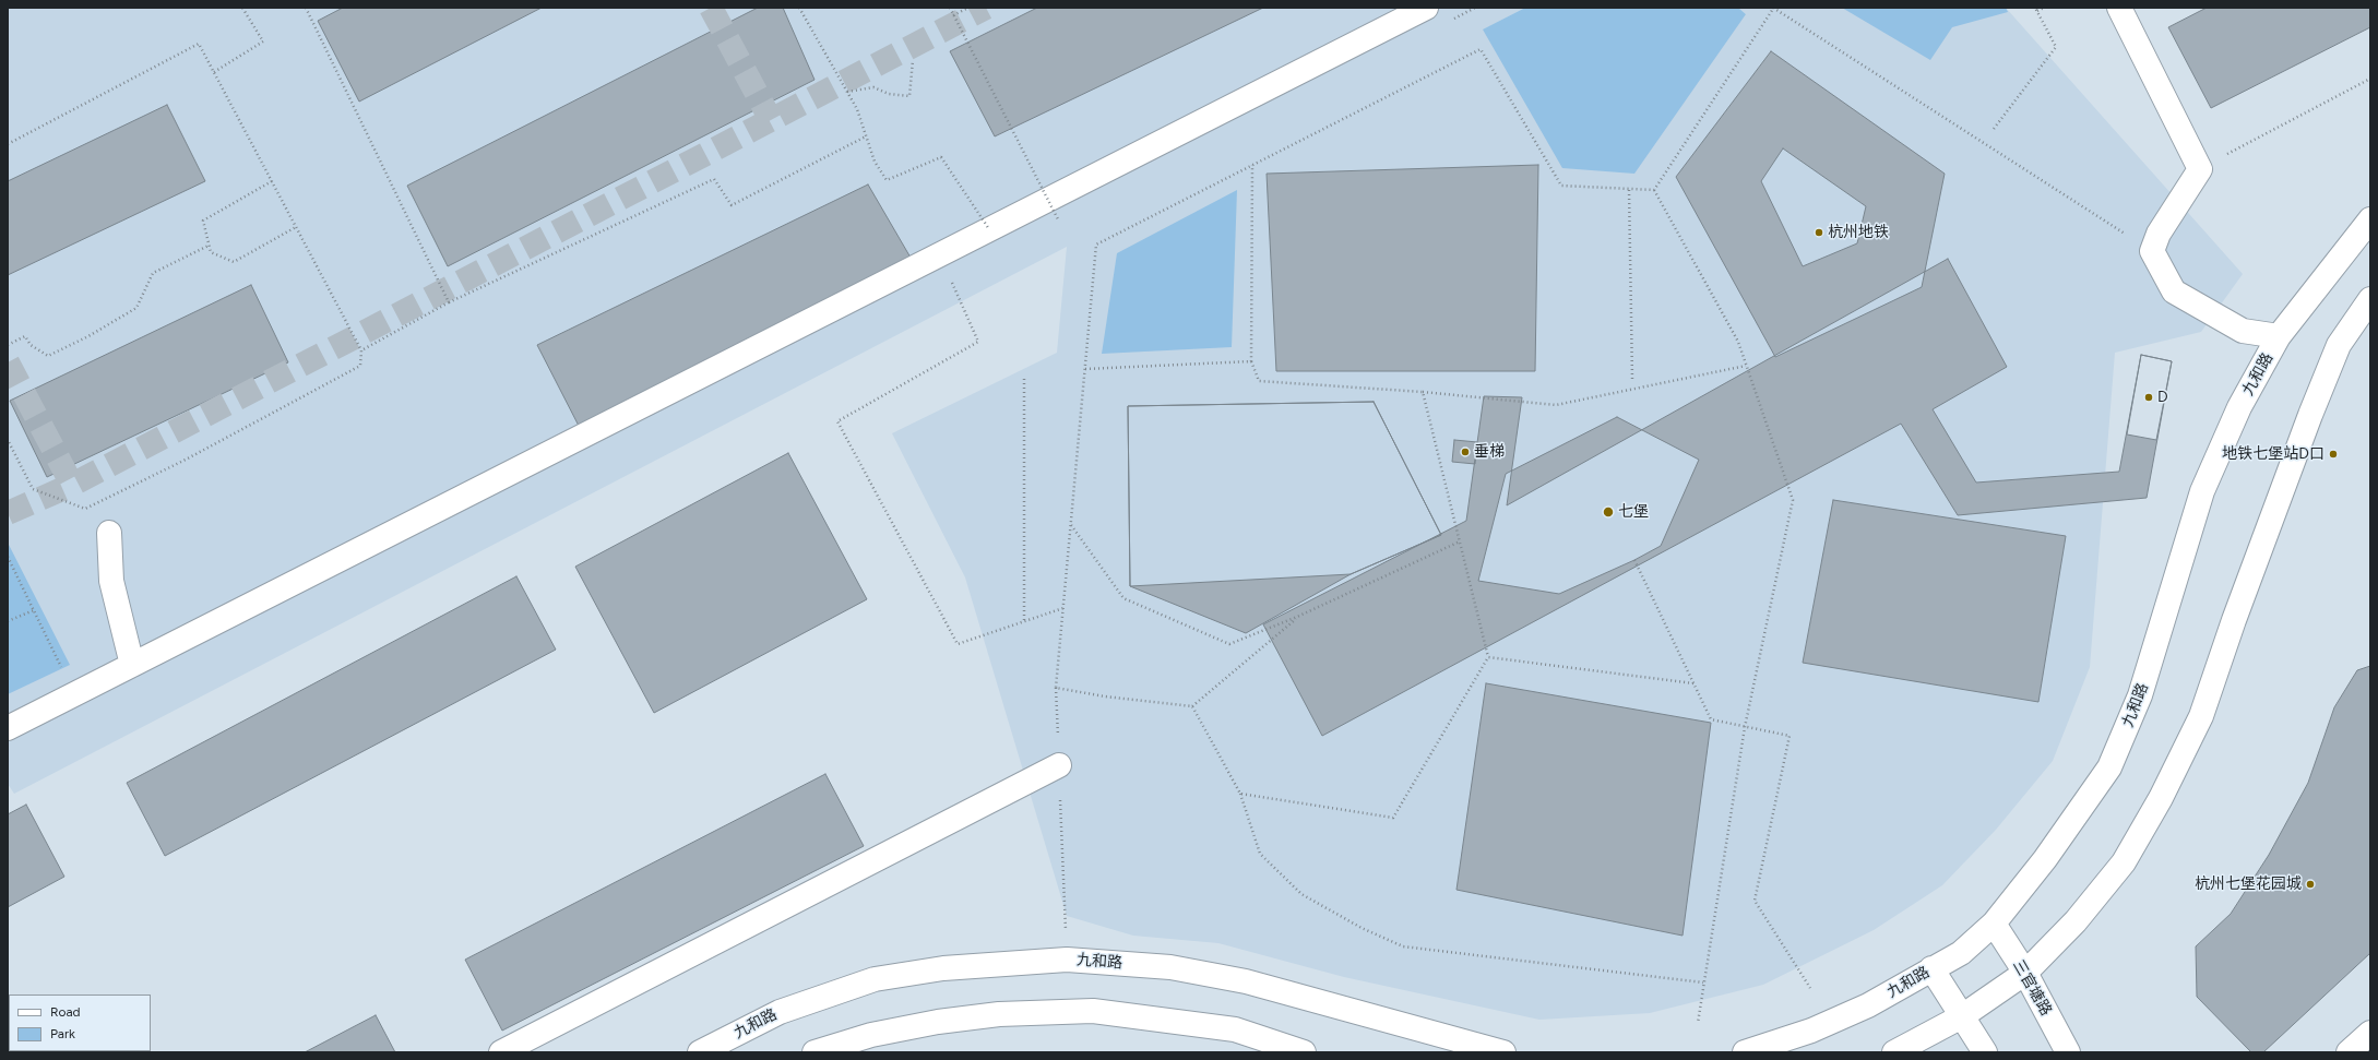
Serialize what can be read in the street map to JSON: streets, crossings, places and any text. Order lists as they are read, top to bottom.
{
  "streets": {
    "street": ["九和路", "三官塘路"]
  },
  "crossings": [
    ["九和路", "三官塘路"]
  ],
  "places": [
    "杭州地铁",
    "D",
    "垂梯",
    "地铁七堡站D口",
    "七堡",
    "杭州七堡花园城"
  ],
  "legend": ["Road", "Park"]
}
